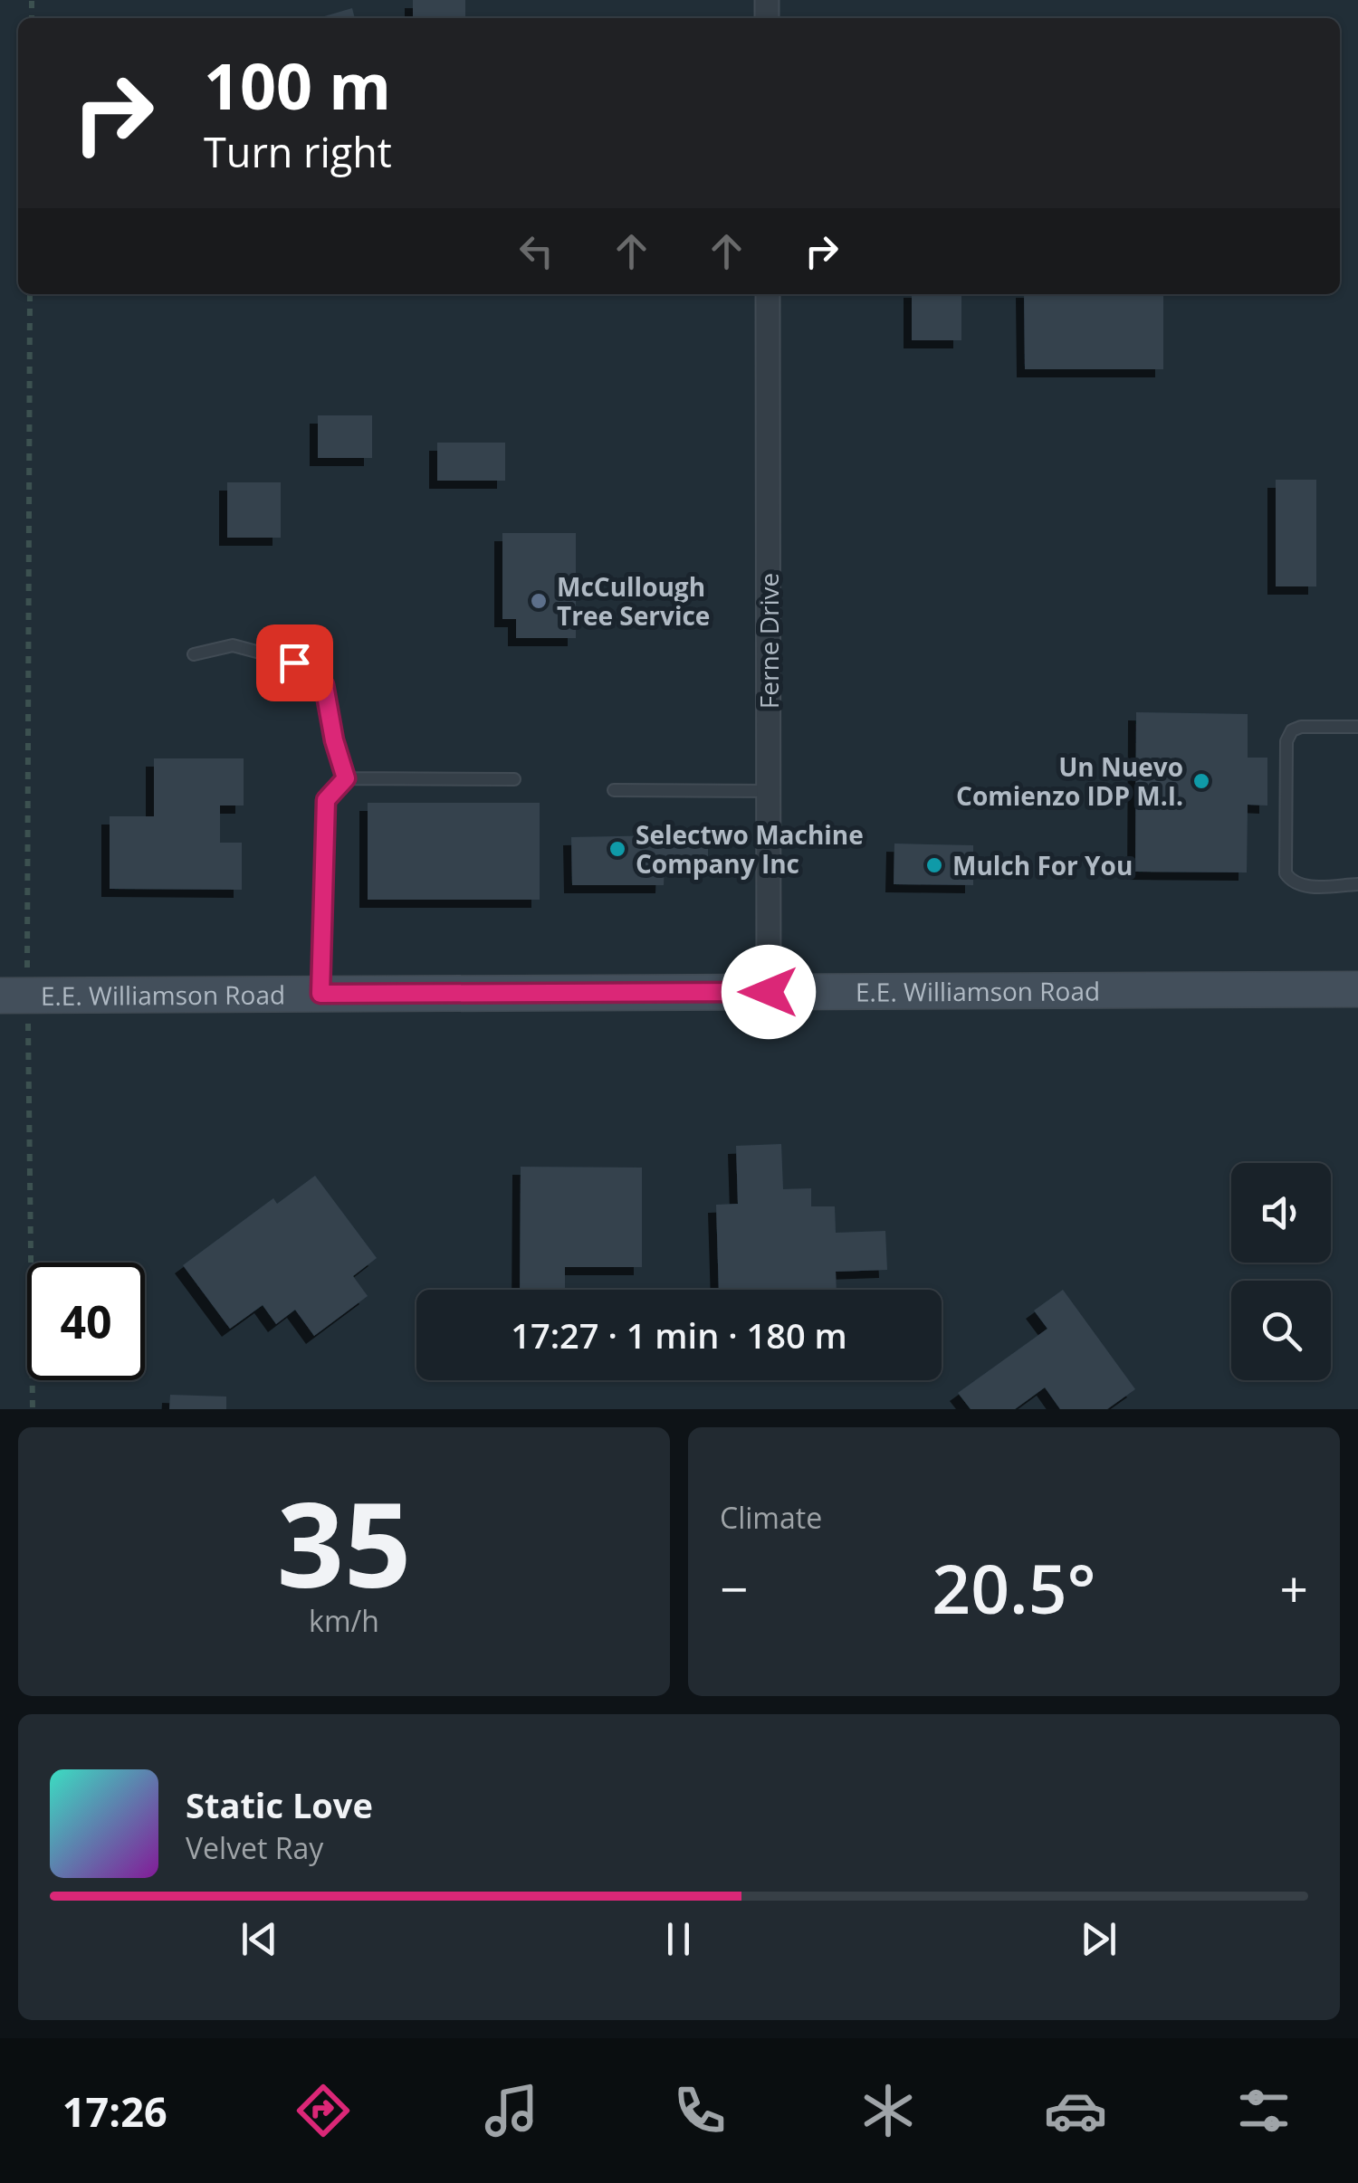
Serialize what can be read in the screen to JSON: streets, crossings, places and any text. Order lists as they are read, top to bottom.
{
  "streets": {
    "street": ["Ferne Drive", "E.E. Williamson Road"]
  },
  "crossings": [
    ["Ferne Drive", "E.E. Williamson Road"]
  ],
  "places": [
    "McCullough Tree Service",
    "Un Nuevo Comienzo IDP M.I.",
    "Selectwo Machine Company Inc",
    "Mulch For You"
  ],
  "page": {
    "turn": ["100 m", "Turn right"],
    "limit": "40",
    "trip": "17:27 · 1 min · 180 m",
    "tile": [
      ["35", "km/h"],
      "Climate"
    ],
    "heat": ["−", "20.5°", "+"],
    "song": ["Static Love", "Velvet Ray"],
    "tabs": "17:26"
  }
}
